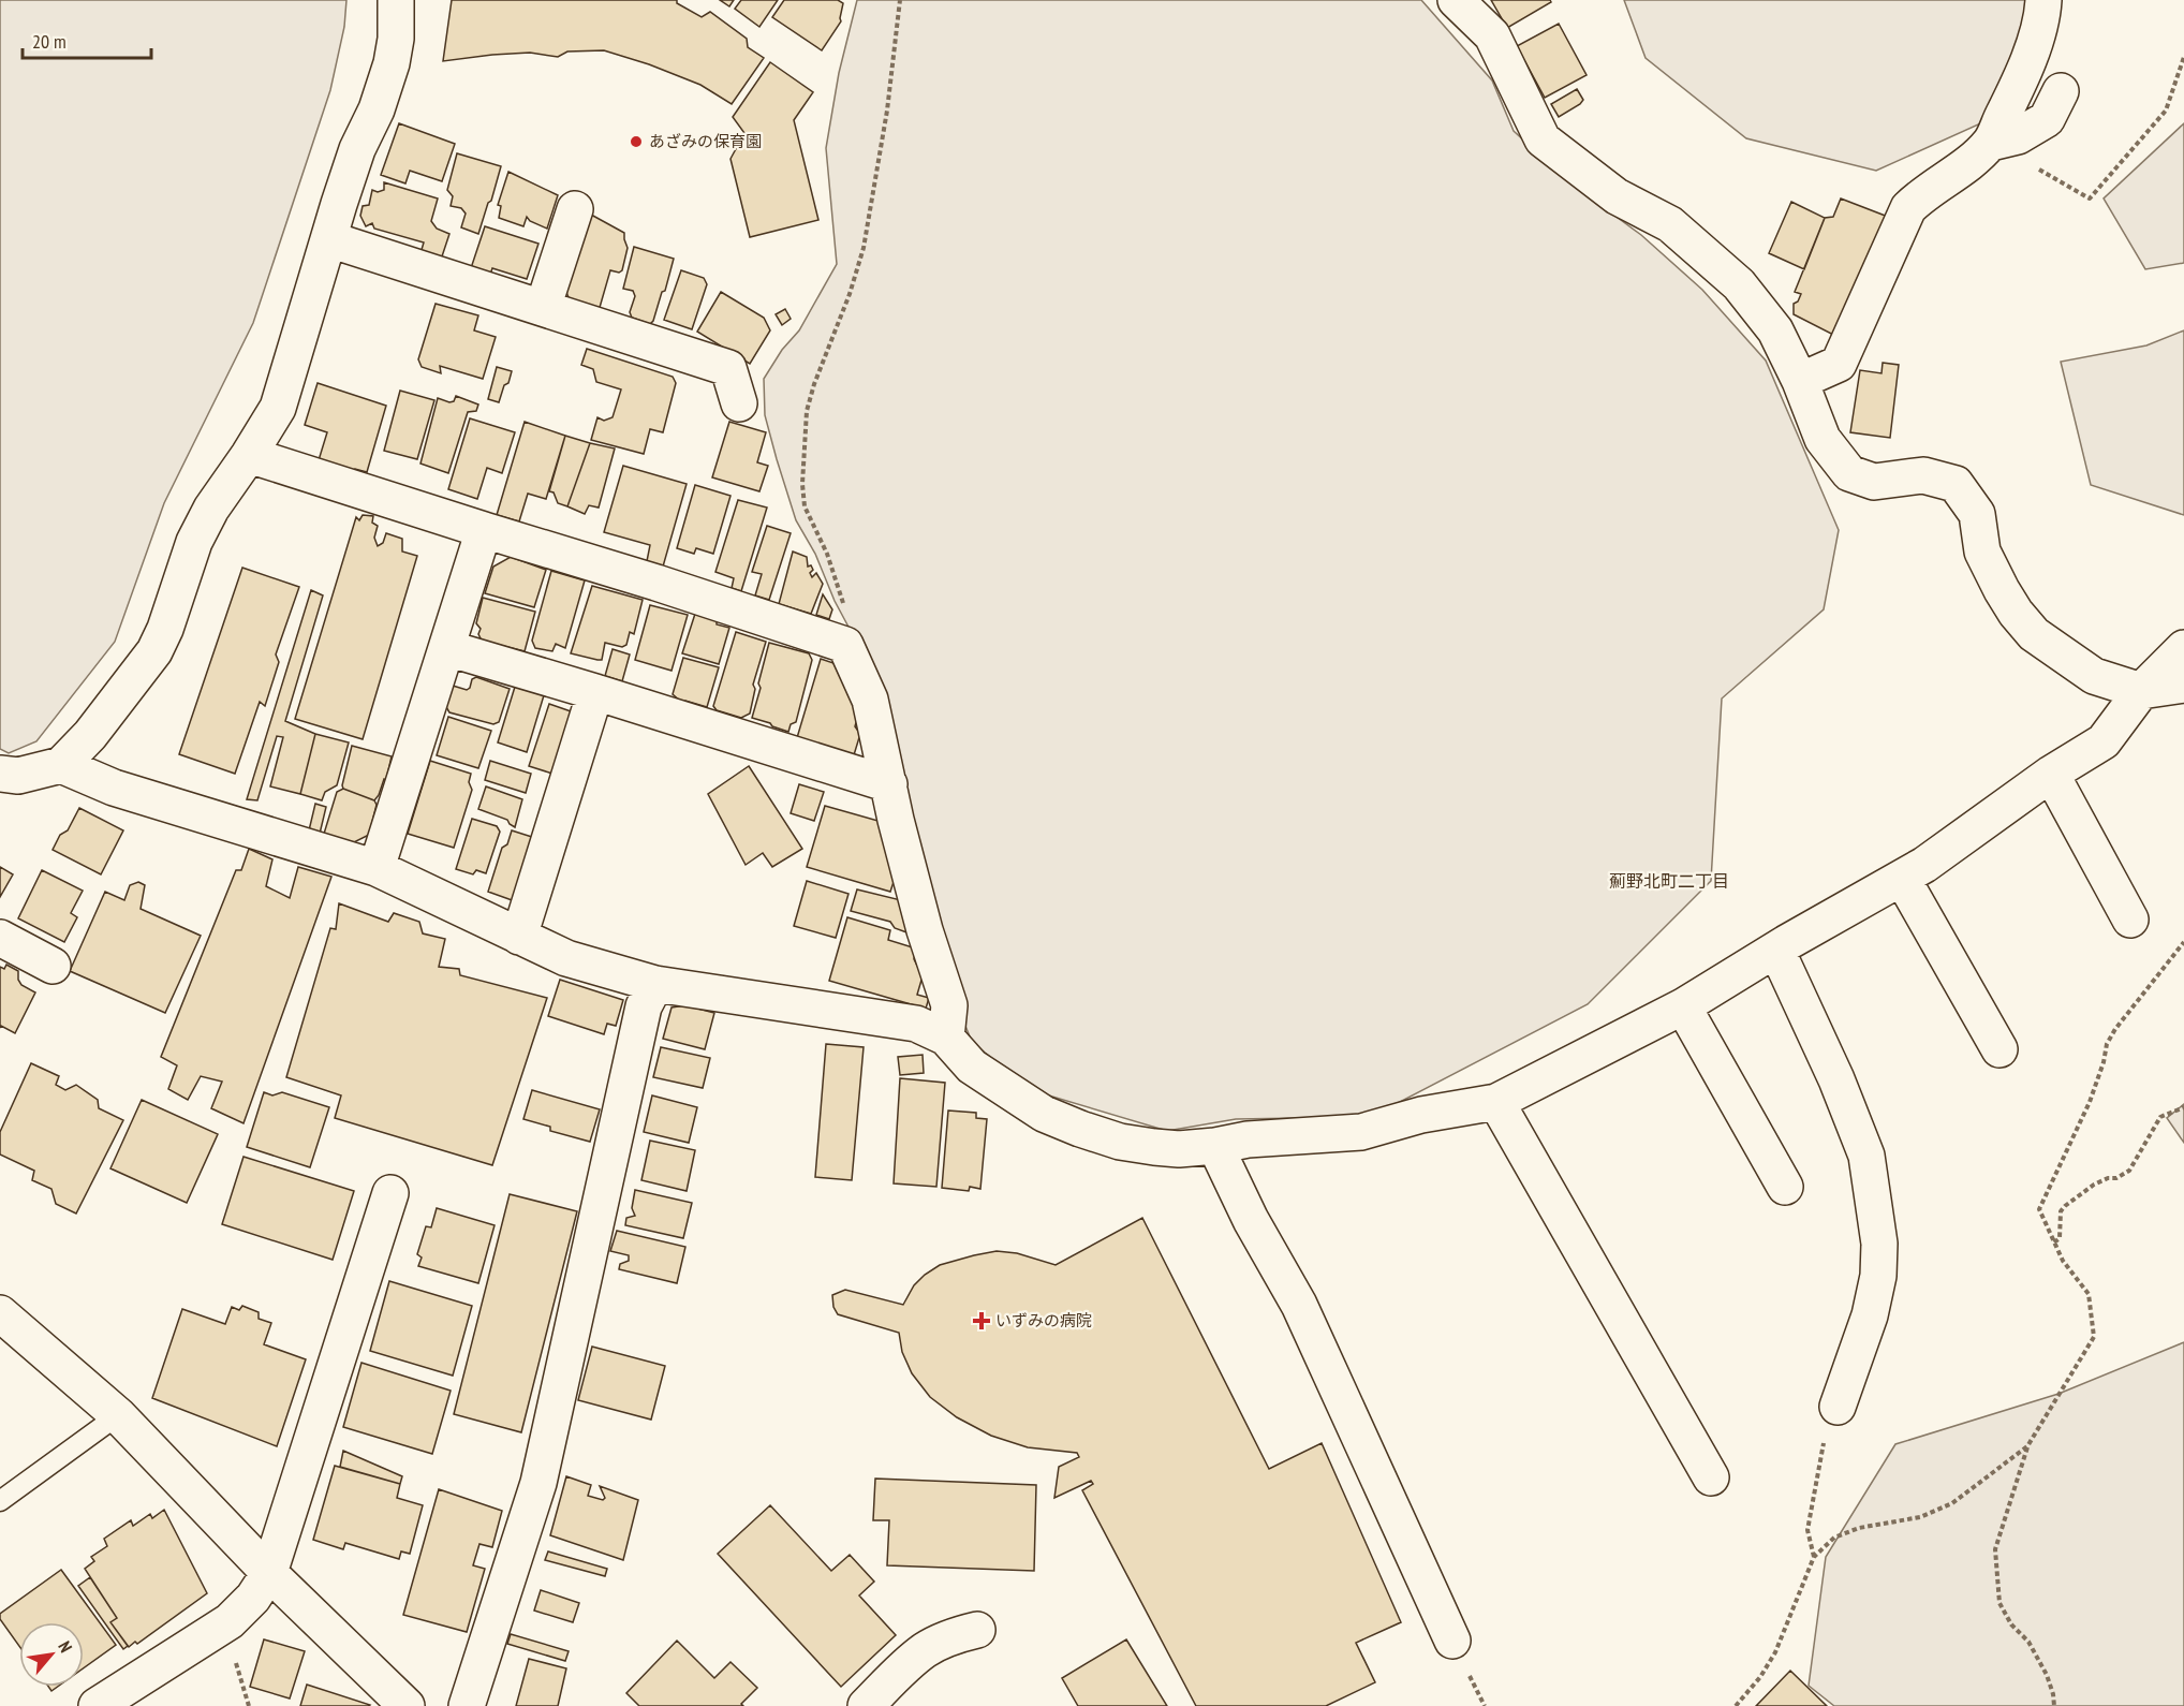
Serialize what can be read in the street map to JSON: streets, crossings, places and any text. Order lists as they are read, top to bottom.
{
  "districts": ["薊野北町二丁目"],
  "places": {
    "other": ["あざみの保育園"],
    "health": ["いずみの病院"]
  },
  "scale_bar": "20 m",
  "north": "top right"
}
